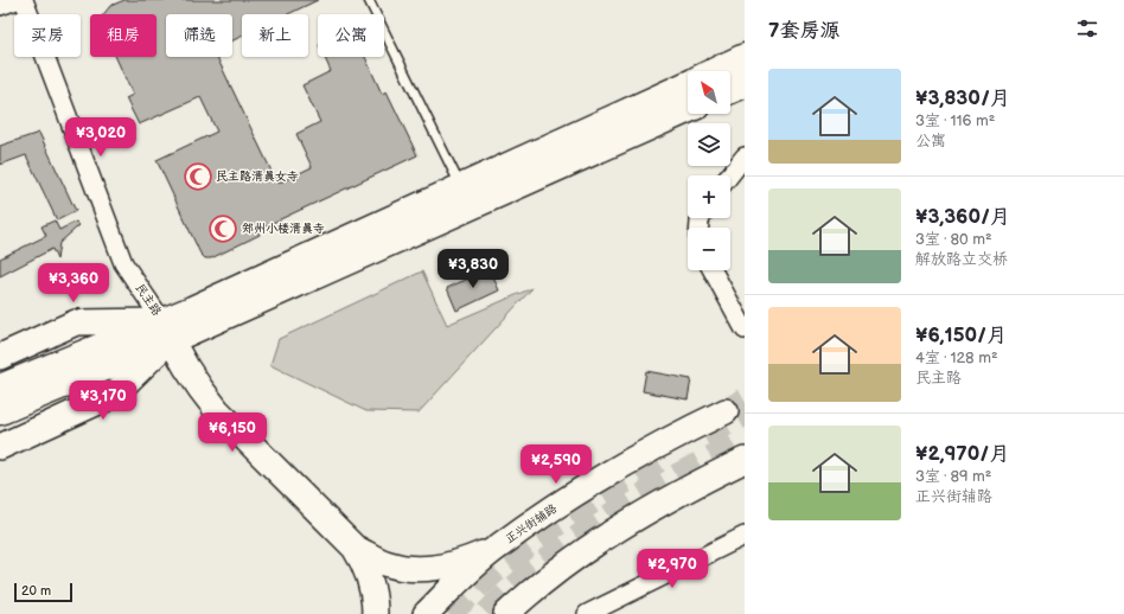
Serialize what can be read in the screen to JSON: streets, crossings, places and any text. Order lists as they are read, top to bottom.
{
  "streets": {
    "street": ["民主路", "正兴街辅路"]
  },
  "places": {
    "mosque": ["民主路清真女寺", "郑州小楼清真寺"]
  },
  "scale_bar": "20 m",
  "north": "top left",
  "page": {
    "heading": "7套房源",
    "chip": [
      "买房",
      "租房",
      "筛选",
      "新上",
      "公寓"
    ],
    "list": [
      {
        "name": "¥3,830/月",
        "note": "3室 · 116 m² · 公寓"
      },
      {
        "name": "¥3,360/月",
        "note": "3室 · 80 m² · 解放路立交桥"
      },
      {
        "name": "¥6,150/月",
        "note": "4室 · 128 m² · 民主路"
      },
      {
        "name": "¥2,970/月",
        "note": "3室 · 89 m² · 正兴街辅路"
      }
    ],
    "map_buttons": ["+", "−"],
    "price": [
      "¥3,020",
      "¥3,830",
      "¥3,360",
      "¥3,170",
      "¥6,150",
      "¥2,590",
      "¥2,970"
    ],
    "scale": "20 m"
  }
}
